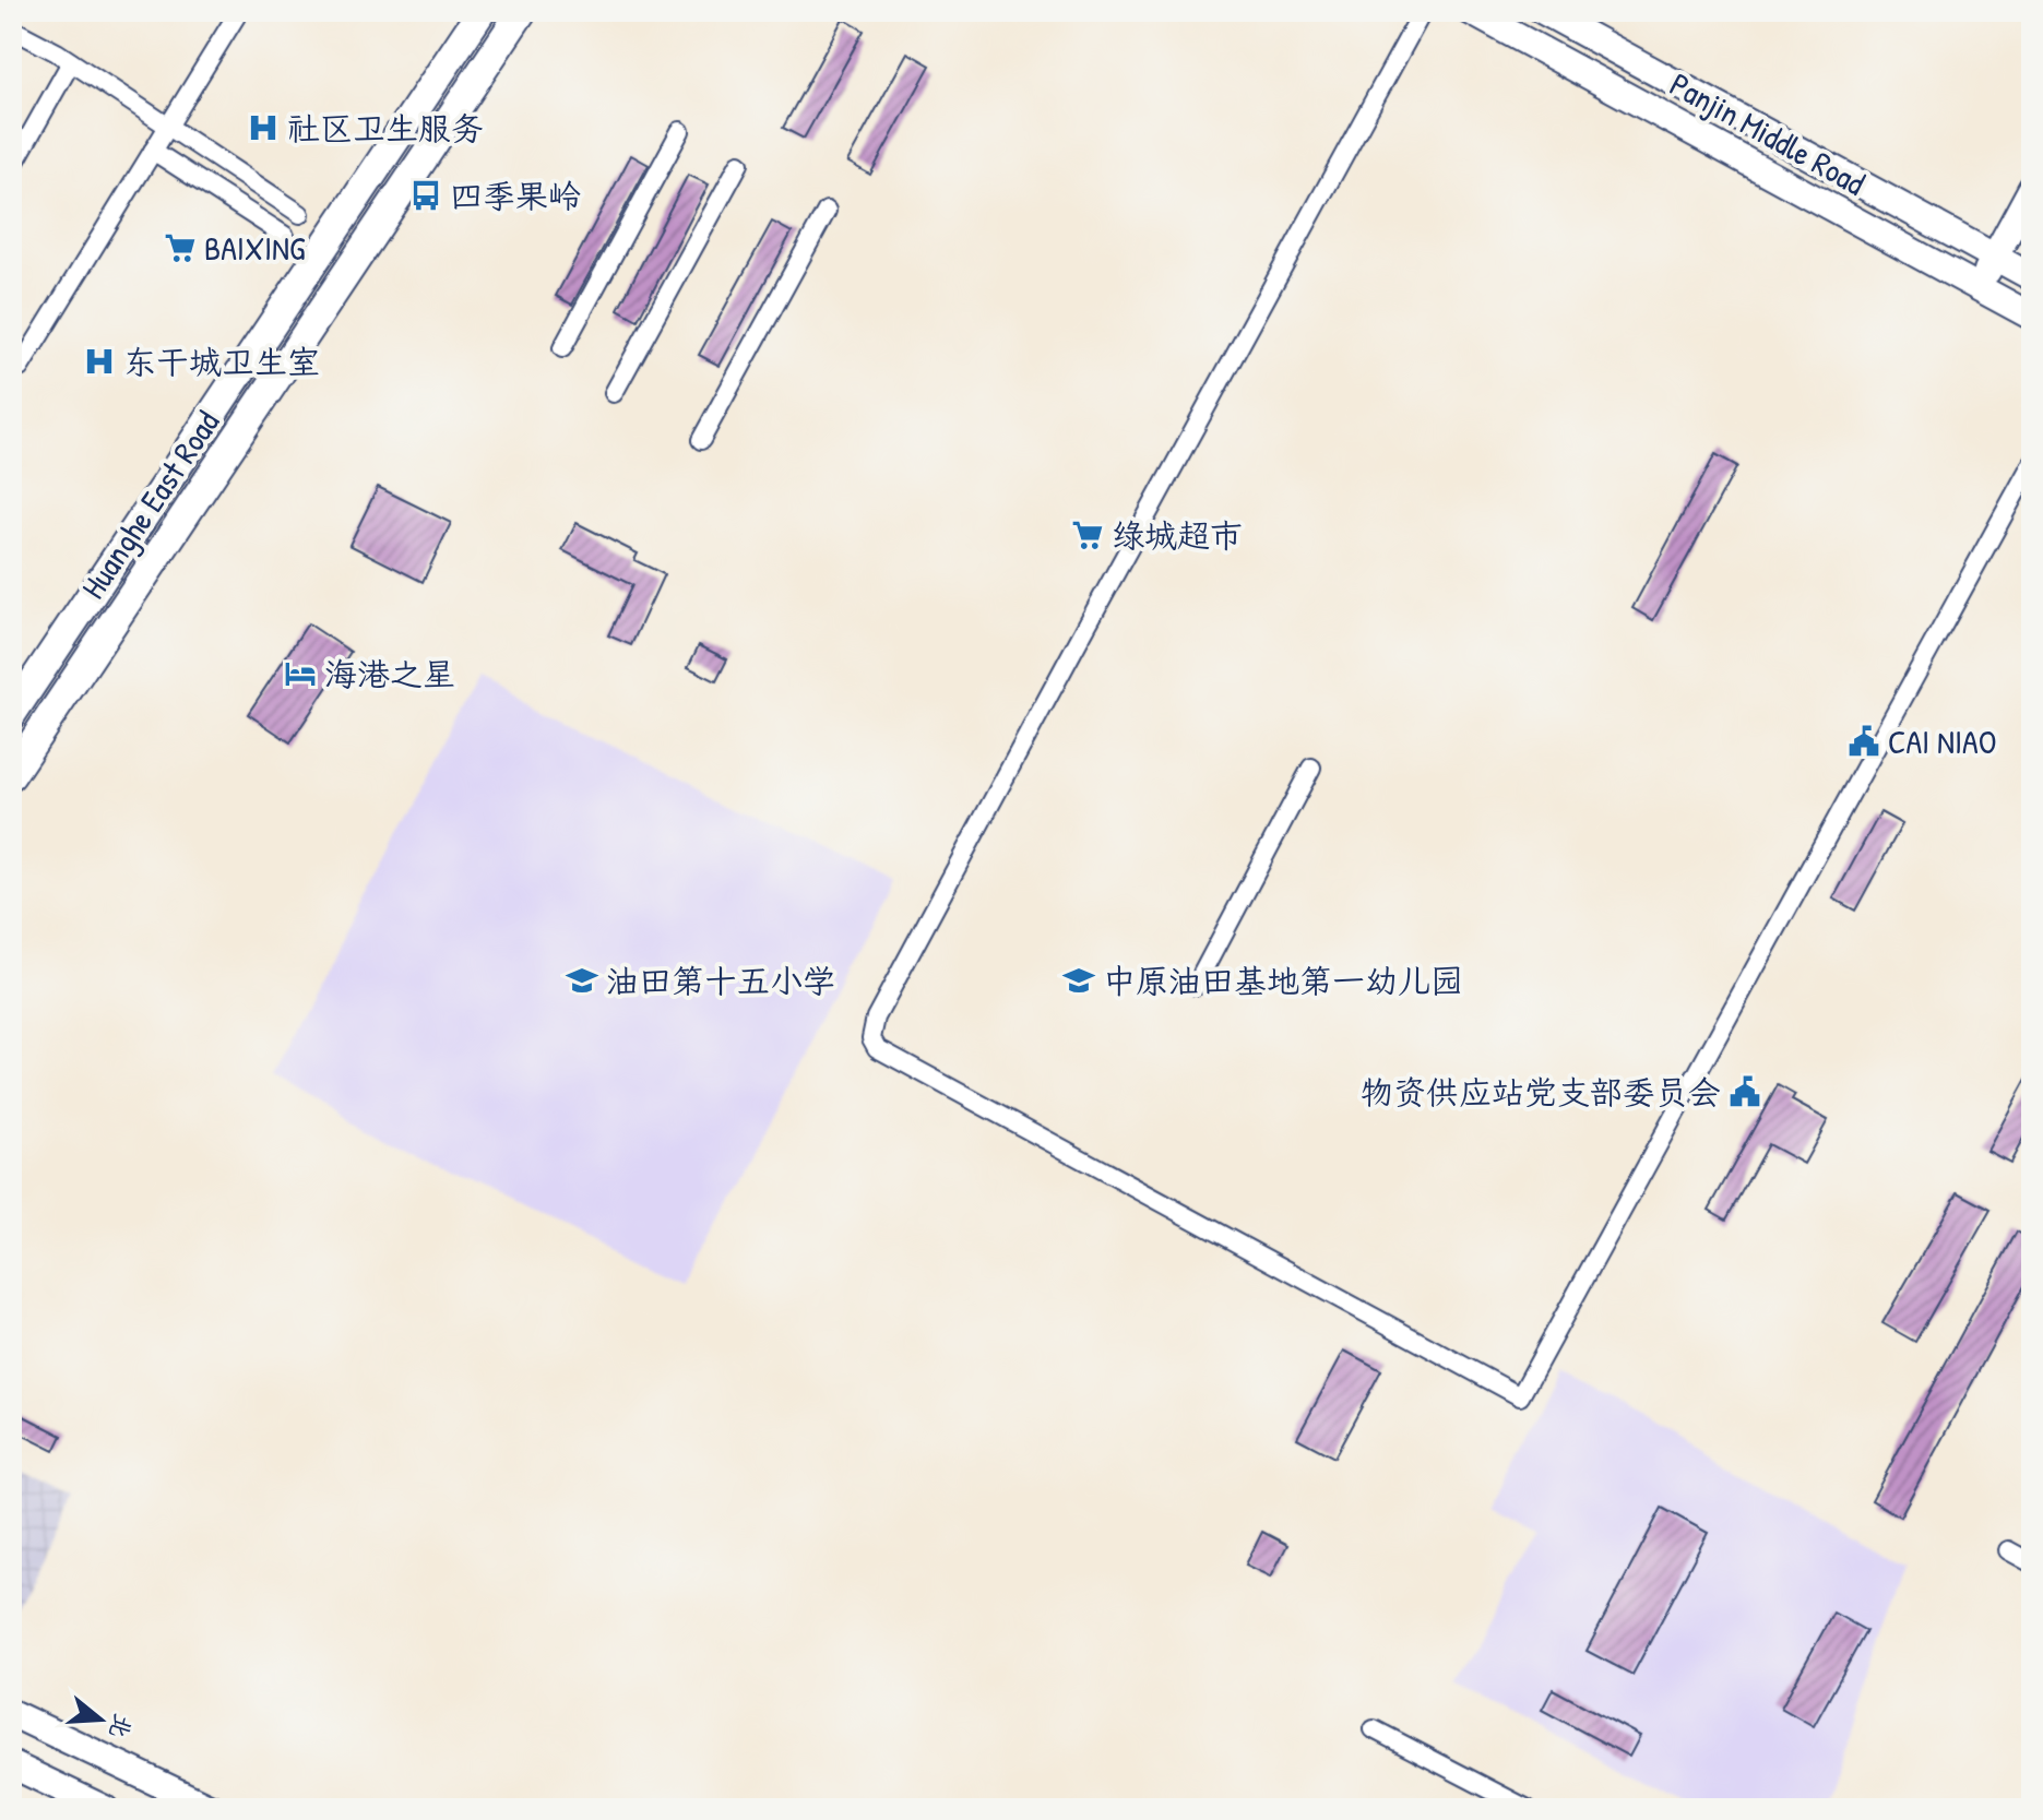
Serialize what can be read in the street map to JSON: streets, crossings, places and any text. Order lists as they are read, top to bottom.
{
  "streets": {
    "main road": ["Panjin Middle Road", "Huanghe East Road"]
  },
  "places": {
    "hospital": ["社区卫生服务", "东干城卫生室"],
    "bus stop": ["四季果岭"],
    "supermarket": ["BAIXING", "绿城超市"],
    "hotel": ["海港之星"],
    "public building": ["CAI NIAO", "物资供应站党支部委员会"],
    "school or university": ["油田第十五小学", "中原油田基地第一幼儿园"]
  },
  "north": "right"
}
